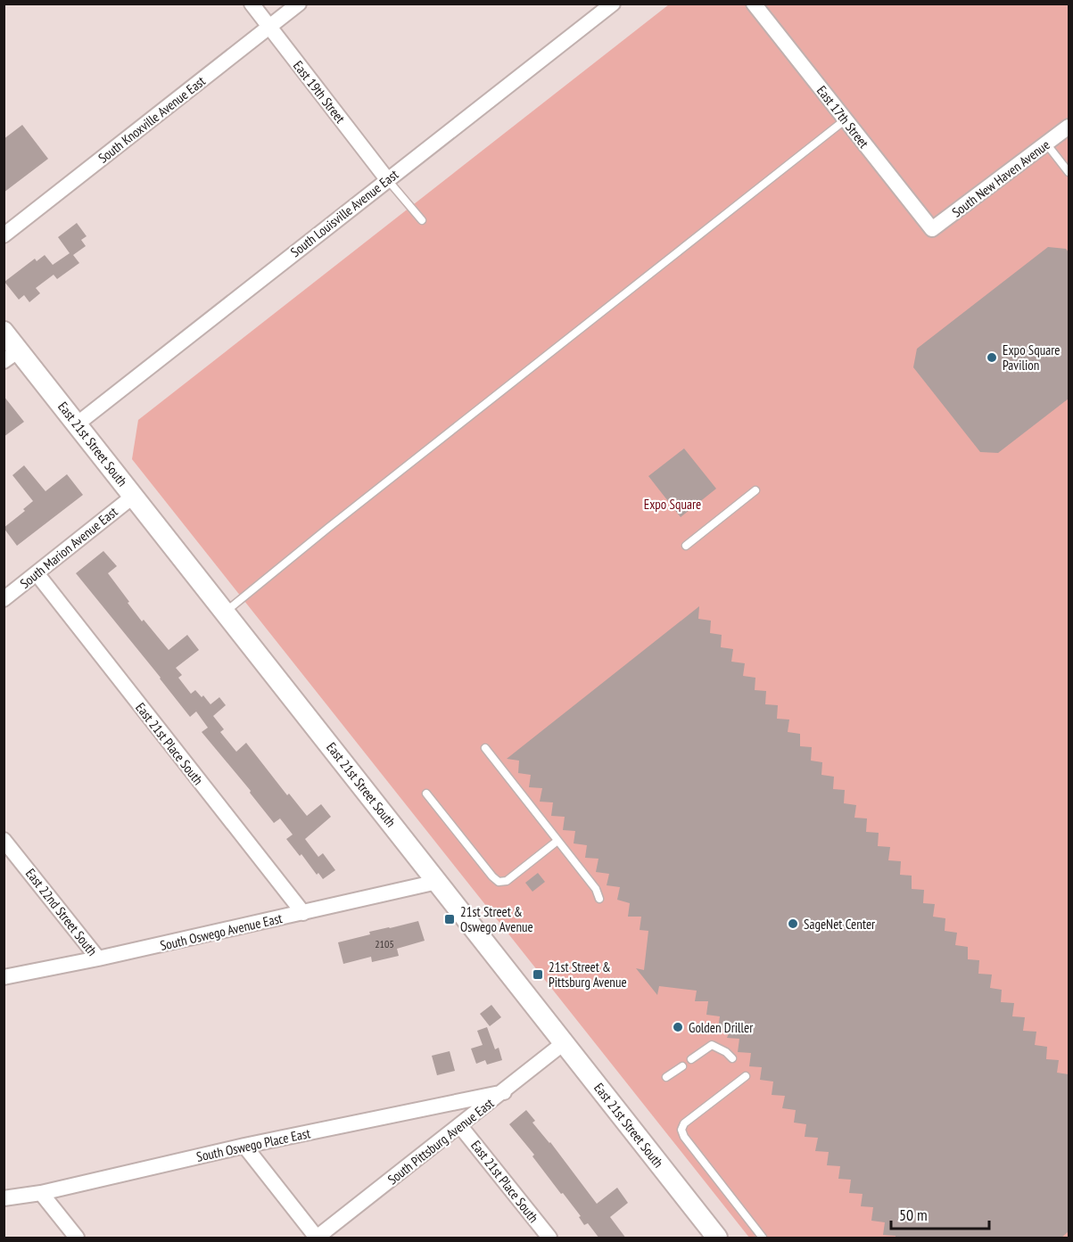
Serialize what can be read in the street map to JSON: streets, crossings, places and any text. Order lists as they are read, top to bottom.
{
  "streets": {
    "main road": ["East 21st Street South"],
    "street": [
      "East 19th Street",
      "East 17th Street",
      "South Knoxville Avenue East",
      "South New Haven Avenue",
      "South Louisville Avenue East",
      "South Marion Avenue East",
      "East 21st Place South",
      "East 22nd Street South",
      "South Oswego Avenue East",
      "South Pittsburg Avenue East",
      "South Oswego Place East"
    ]
  },
  "crossings": [
    ["East 19th Street", "South Knoxville Avenue East"],
    ["East 19th Street", "South Louisville Avenue East"],
    ["East 17th Street", "South New Haven Avenue"],
    ["South Louisville Avenue East", "East 21st Street South"],
    ["East 21st Street South", "South Marion Avenue East"],
    ["East 21st Street South", "South Oswego Avenue East"],
    ["East 21st Street South", "South Pittsburg Avenue East"],
    ["South Marion Avenue East", "East 21st Place South"],
    ["East 21st Place South", "South Oswego Avenue East"],
    ["East 21st Place South", "South Pittsburg Avenue East"],
    ["East 22nd Street South", "South Oswego Avenue East"],
    ["South Pittsburg Avenue East", "South Oswego Place East"]
  ],
  "parks": ["Expo Square"],
  "places": {
    "other": ["Expo Square Pavilion", "SageNet Center", "Golden Driller"],
    "transit": ["21st Street & Oswego Avenue", "21st Street & Pittsburg Avenue"]
  },
  "house_numbers": ["2105"],
  "scale_bar": "50 m"
}
